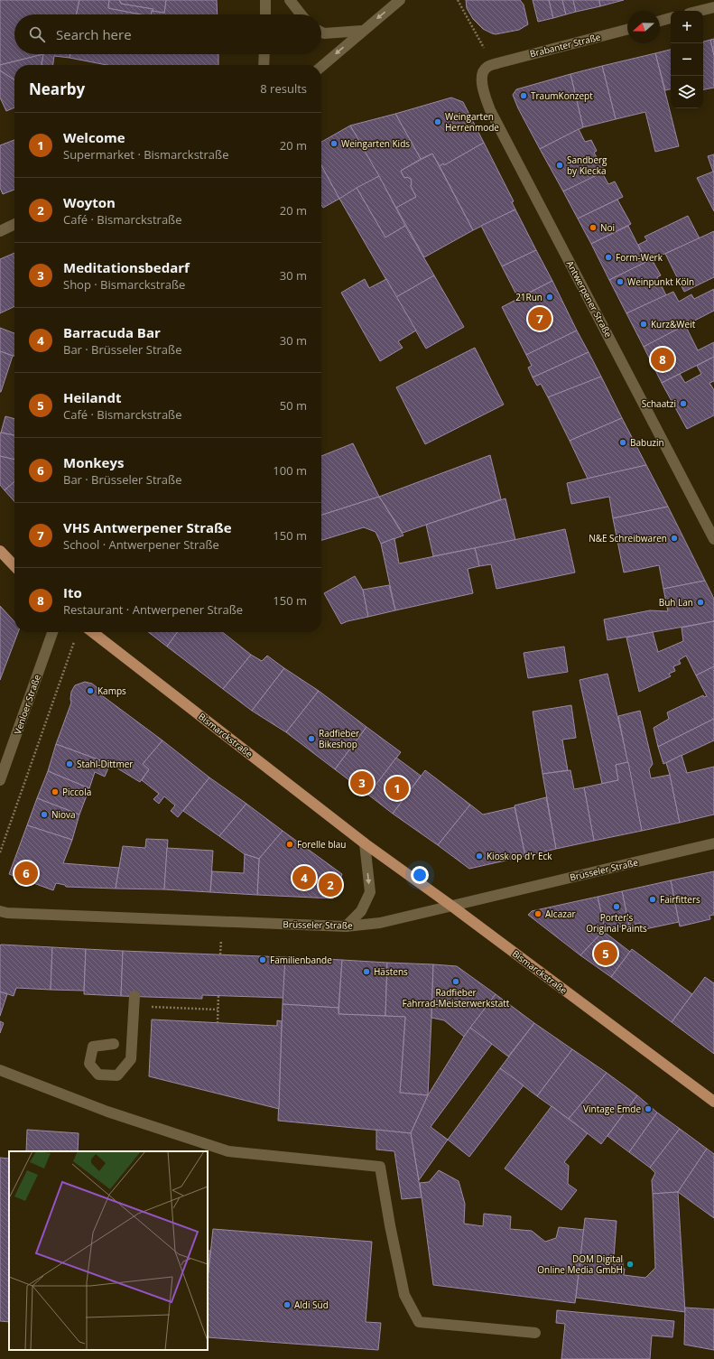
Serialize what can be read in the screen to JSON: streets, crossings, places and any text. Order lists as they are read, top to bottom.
{
  "streets": {
    "main road": ["Bismarckstraße"],
    "street": [
      "Brabanter Straße",
      "Antwerpener Straße",
      "Venloer Straße",
      "Brüsseler Straße"
    ]
  },
  "crossings": [
    ["Brabanter Straße", "Antwerpener Straße"],
    ["Bismarckstraße", "Brüsseler Straße"]
  ],
  "places": [
    "TraumKonzept",
    "Weingarten Herrenmode",
    "Weingarten Kids",
    "Sandberg by Klecka",
    "Noi",
    "Form-Werk",
    "Weinpunkt Köln",
    "21Run",
    "Kurz&Weit",
    "Schaatzi",
    "Babuzin",
    "N&E Schreibwaren",
    "Buh Lan",
    "Kamps",
    "Radfieber Bikeshop",
    "Stahl-Dittmer",
    "Piccola",
    "Niova",
    "Forelle blau",
    "Kiosk op d'r Eck",
    "Fairfitters",
    "Porter's Original Paints",
    "Alcazar",
    "Familienbande",
    "Hästens",
    "Radfieber Fahrrad-Meisterwerkstatt",
    "Vintage Emde",
    "DOM Digital Online Media GmbH",
    "Aldi Süd"
  ],
  "north": "left",
  "page": {
    "map_buttons": ["+", "−"],
    "search": "Search here",
    "heading": ["Nearby", "8 results"],
    "list": [
      {
        "mark": "1",
        "name": "Welcome",
        "note": "Supermarket · Bismarckstraße",
        "value": "20 m"
      },
      {
        "mark": "2",
        "name": "Woyton",
        "note": "Café · Bismarckstraße",
        "value": "20 m"
      },
      {
        "mark": "3",
        "name": "Meditationsbedarf",
        "note": "Shop · Bismarckstraße",
        "value": "30 m"
      },
      {
        "mark": "4",
        "name": "Barracuda Bar",
        "note": "Bar · Brüsseler Straße",
        "value": "30 m"
      },
      {
        "mark": "5",
        "name": "Heilandt",
        "note": "Café · Bismarckstraße",
        "value": "50 m"
      },
      {
        "mark": "6",
        "name": "Monkeys",
        "note": "Bar · Brüsseler Straße",
        "value": "100 m"
      },
      {
        "mark": "7",
        "name": "VHS Antwerpener Straße",
        "note": "School · Antwerpener Straße",
        "value": "150 m"
      },
      {
        "mark": "8",
        "name": "Ito",
        "note": "Restaurant · Antwerpener Straße",
        "value": "150 m"
      }
    ],
    "pins": [
      "7",
      "8",
      "3",
      "1",
      "6",
      "4",
      "2",
      "5"
    ]
  }
}
